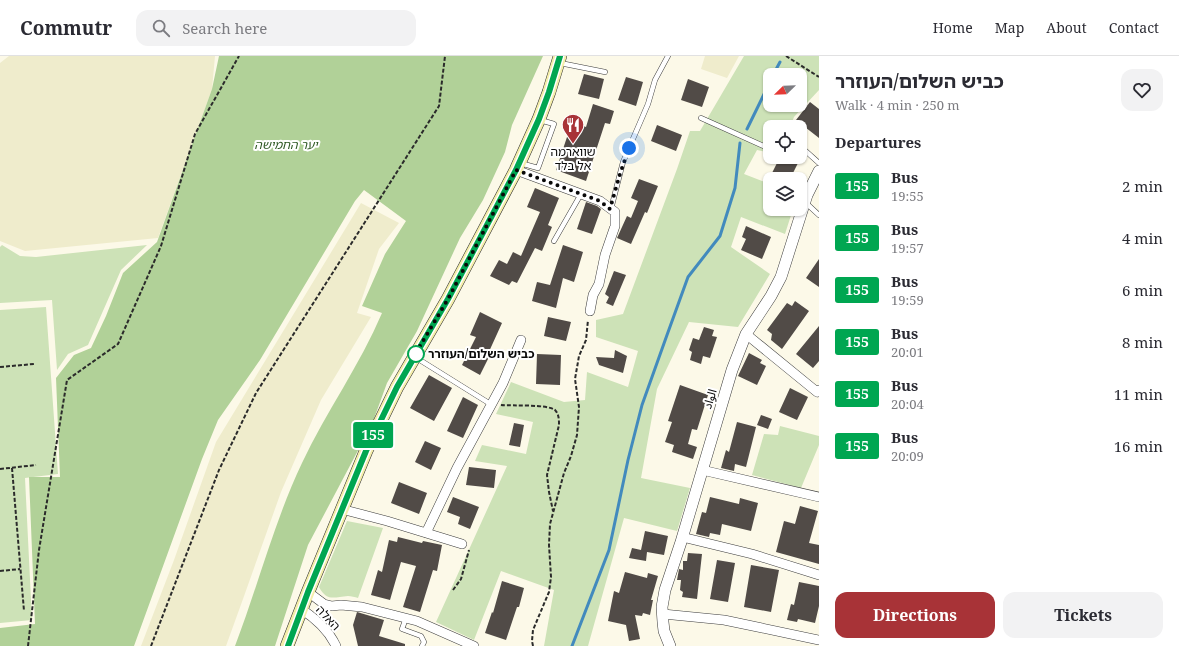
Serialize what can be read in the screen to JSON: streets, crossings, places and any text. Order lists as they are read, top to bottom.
{
  "streets": {
    "street": ["الواد", "האלה"]
  },
  "parks": ["יער החמישה"],
  "places": {
    "restaurant": ["שווארמה אל בלד"],
    "other": ["כביש השלום/העוזרר"]
  },
  "lines": ["bus line 155"],
  "north": "bottom left",
  "page": {
    "header": "Commutr",
    "search": "Search here",
    "nav": [
      "Home",
      "Map",
      "About",
      "Contact"
    ],
    "on_map": "155",
    "heading": [
      ["כביש השלום/העוזרר", "Walk · 4 min · 250 m"],
      "Departures"
    ],
    "list": [
      {
        "mark": "155",
        "name": "Bus",
        "note": "19:55",
        "value": "2 min"
      },
      {
        "mark": "155",
        "name": "Bus",
        "note": "19:57",
        "value": "4 min"
      },
      {
        "mark": "155",
        "name": "Bus",
        "note": "19:59",
        "value": "6 min"
      },
      {
        "mark": "155",
        "name": "Bus",
        "note": "20:01",
        "value": "8 min"
      },
      {
        "mark": "155",
        "name": "Bus",
        "note": "20:04",
        "value": "11 min"
      },
      {
        "mark": "155",
        "name": "Bus",
        "note": "20:09",
        "value": "16 min"
      }
    ],
    "buttons": ["Directions", "Tickets"]
  }
}
